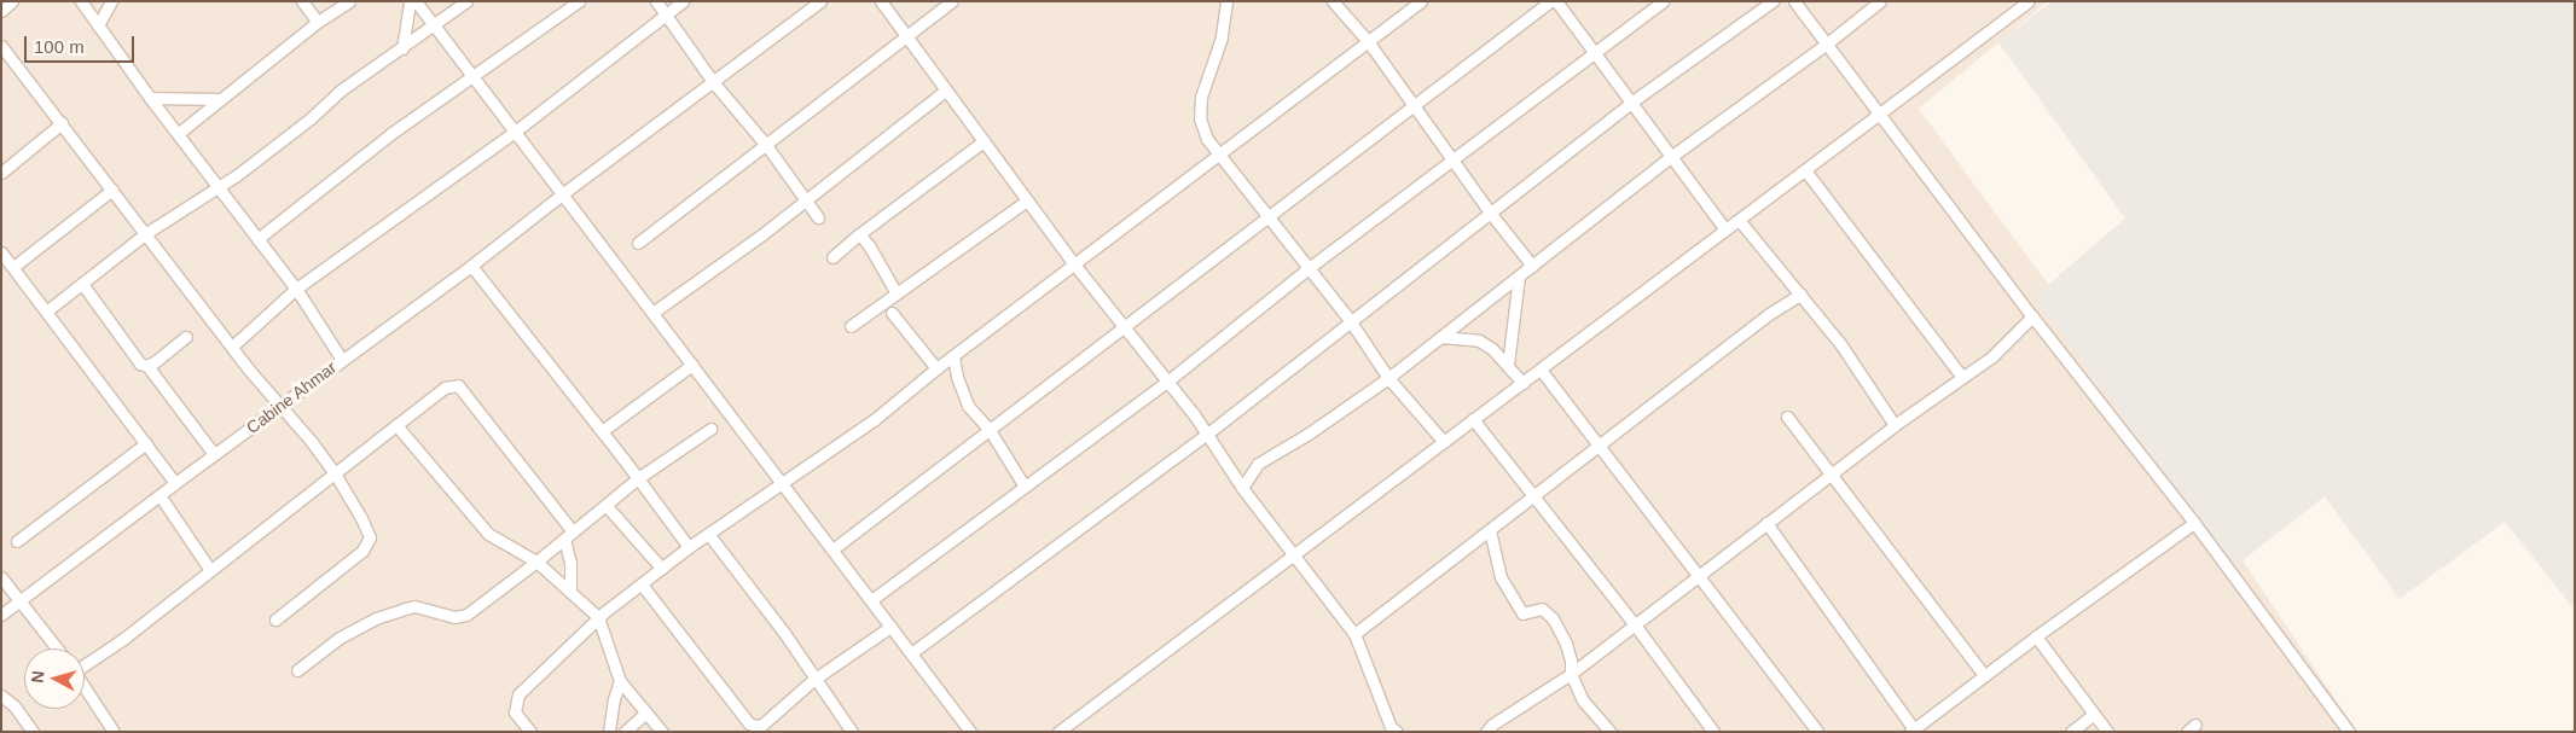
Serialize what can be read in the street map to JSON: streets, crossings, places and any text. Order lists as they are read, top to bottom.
{
  "streets": {
    "street": ["Cabine Ahmar"]
  },
  "scale_bar": "100 m",
  "north": "left"
}
